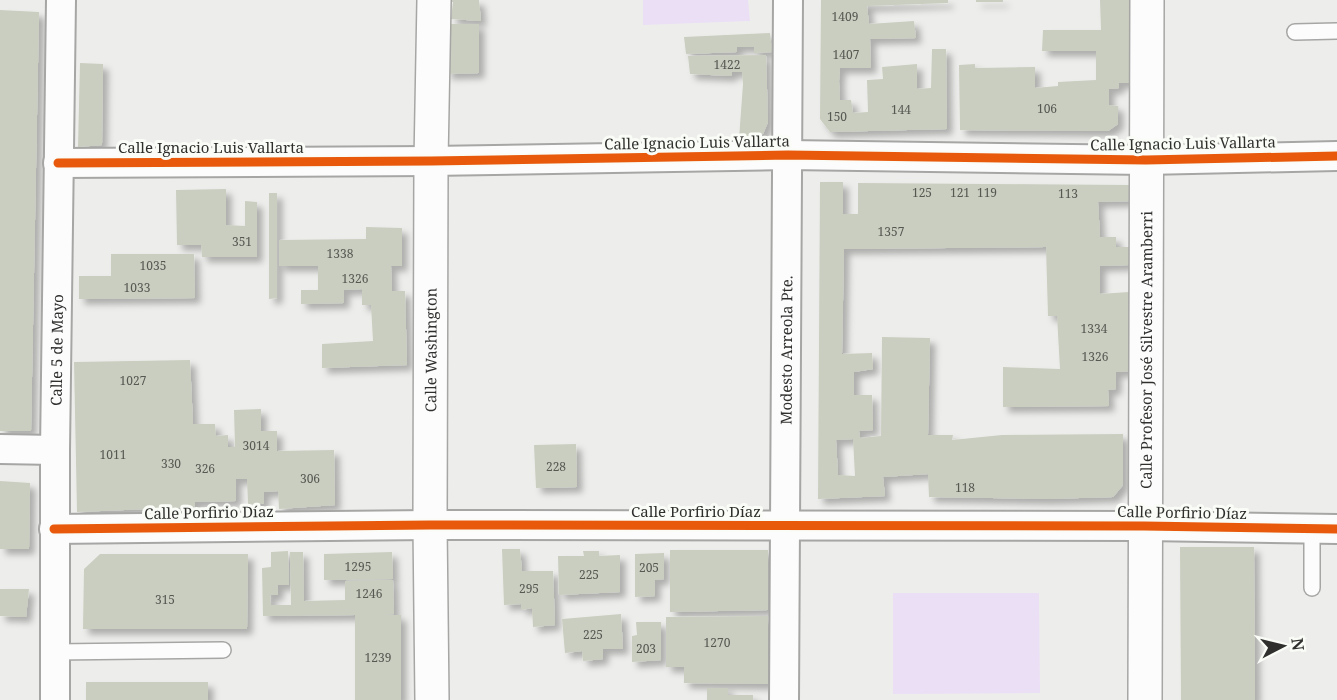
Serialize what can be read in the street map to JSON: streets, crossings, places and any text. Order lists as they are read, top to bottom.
{
  "streets": {
    "main road": ["Calle Washington", "Calle Profesor José Silvestre Aramberri"],
    "street": [
      "Calle Ignacio Luis Vallarta",
      "Calle 5 de Mayo",
      "Modesto Arreola Pte.",
      "Calle Porfirio Díaz"
    ]
  },
  "crossings": [
    ["Calle Ignacio Luis Vallarta", "Calle 5 de Mayo"],
    ["Calle Ignacio Luis Vallarta", "Calle Washington"],
    ["Calle Ignacio Luis Vallarta", "Modesto Arreola Pte."],
    ["Calle Ignacio Luis Vallarta", "Calle Profesor José Silvestre Aramberri"],
    ["Calle 5 de Mayo", "Calle Porfirio Díaz"],
    ["Calle Washington", "Calle Porfirio Díaz"],
    ["Modesto Arreola Pte.", "Calle Porfirio Díaz"],
    ["Calle Profesor José Silvestre Aramberri", "Calle Porfirio Díaz"]
  ],
  "house_numbers": [
    "1409",
    "1407",
    "1422",
    "106",
    "144",
    "150",
    "125",
    "121",
    "119",
    "113",
    "1357",
    "351",
    "1338",
    "1035",
    "1326",
    "1033",
    "1334",
    "1326",
    "1027",
    "3014",
    "1011",
    "330",
    "228",
    "326",
    "306",
    "118",
    "1295",
    "205",
    "225",
    "295",
    "1246",
    "315",
    "225",
    "1270",
    "203",
    "1239"
  ],
  "north": "right"
}
